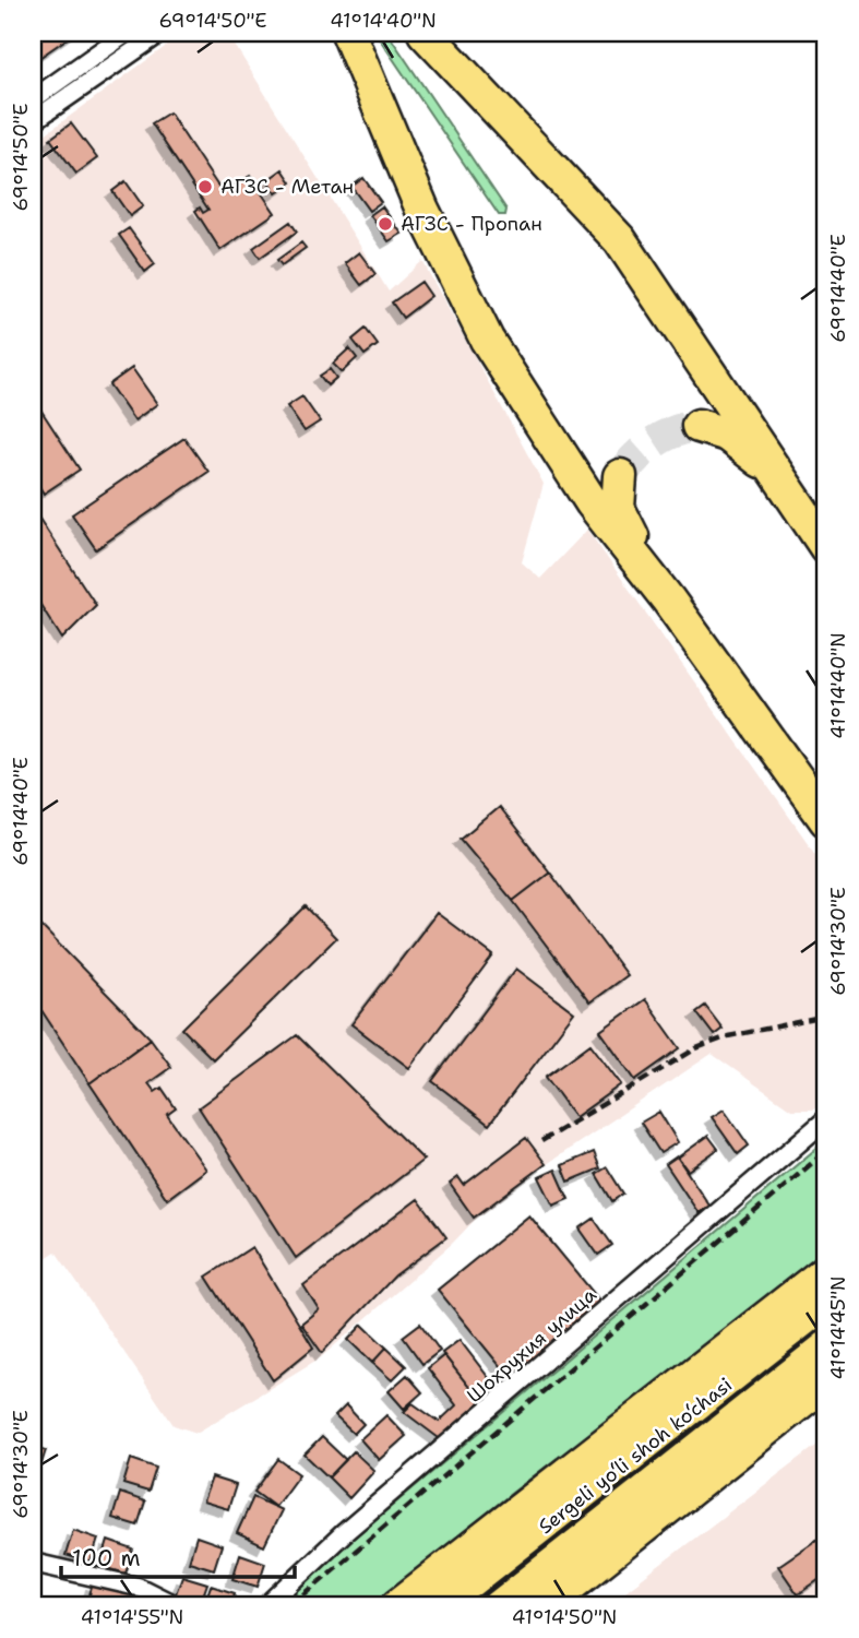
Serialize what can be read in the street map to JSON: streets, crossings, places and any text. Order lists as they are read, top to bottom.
{
  "streets": {
    "main road": ["Sergeli yo‘li shoh ko‘chasi"],
    "street": ["Шохрухия улица"]
  },
  "places": ["АГЗС - Метан", "АГЗС - Пропан"],
  "scale_bar": "100 m",
  "coordinates": [
    "69°14'50\"E",
    "41°14'40\"N",
    "69°14'40\"E",
    "69°14'30\"E",
    "41°14'45\"N",
    "41°14'55\"N",
    "41°14'50\"N"
  ]
}
